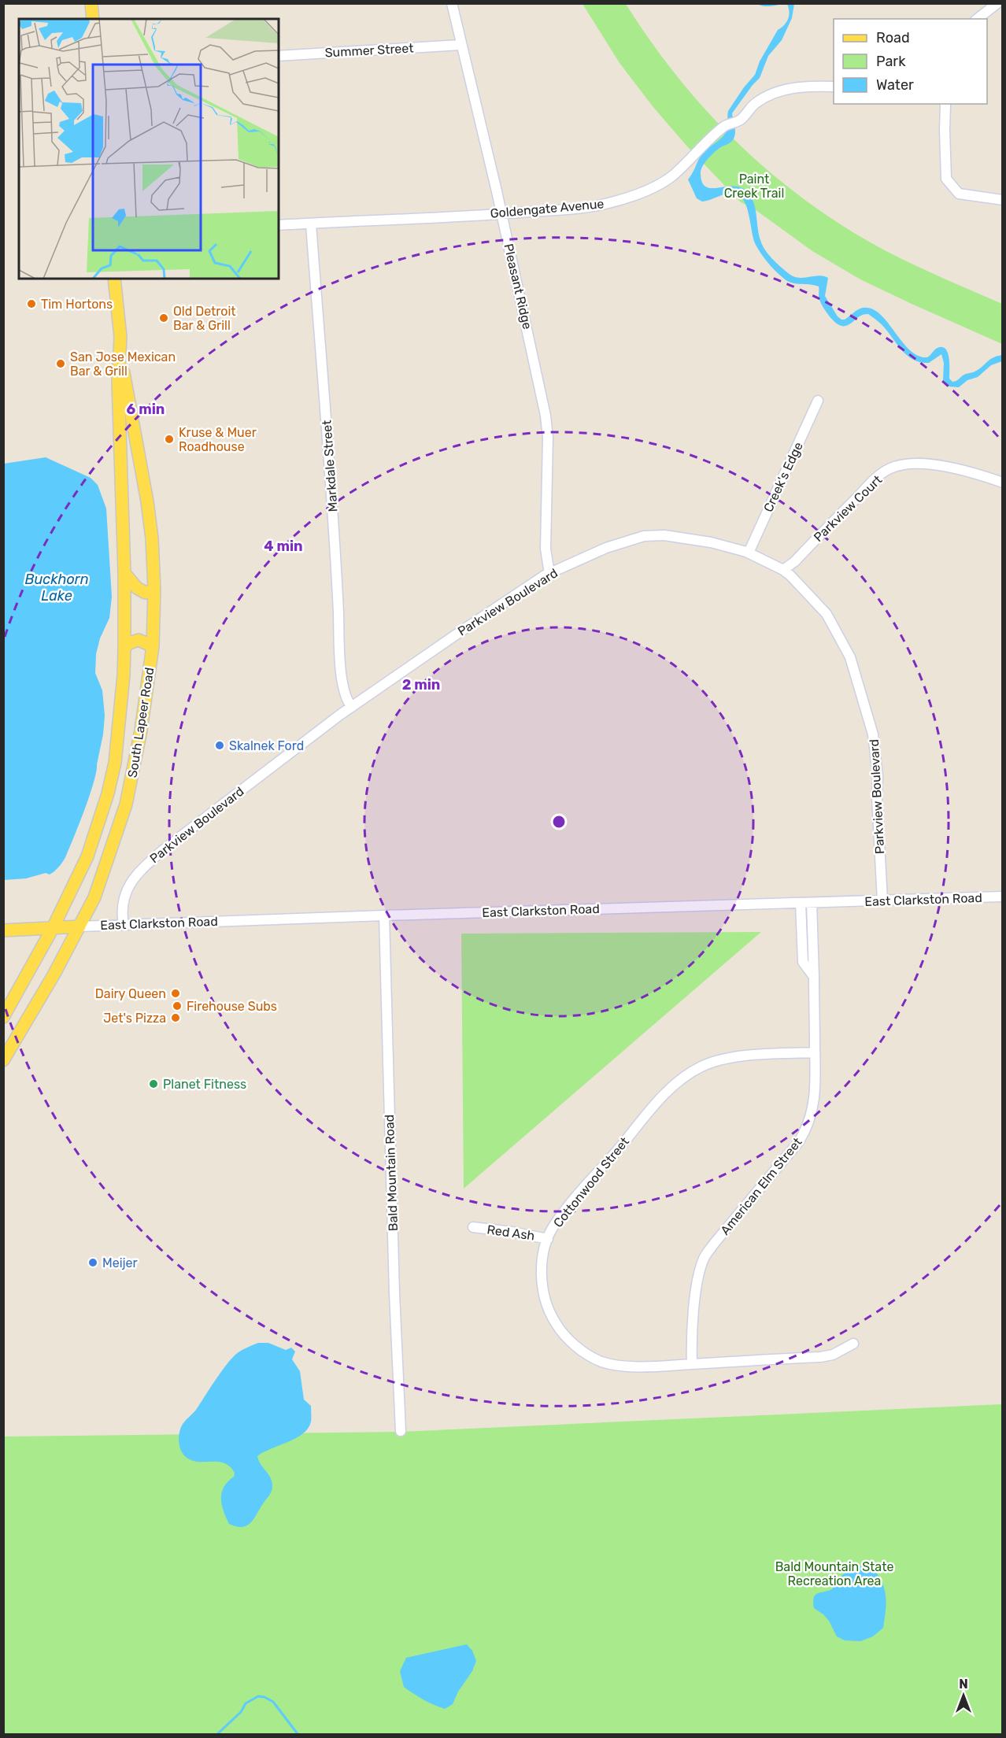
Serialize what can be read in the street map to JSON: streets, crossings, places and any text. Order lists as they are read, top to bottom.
{
  "streets": {
    "main road": ["South Lapeer Road"],
    "street": [
      "Summer Street",
      "Goldengate Avenue",
      "Pleasant Ridge",
      "Markdale Street",
      "Creek's Edge",
      "Parkview Court",
      "Parkview Boulevard",
      "East Clarkston Road",
      "Bald Mountain Road",
      "Cottonwood Street",
      "American Elm Street",
      "Red Ash"
    ]
  },
  "crossings": [
    ["Summer Street", "Pleasant Ridge"],
    ["Goldengate Avenue", "Pleasant Ridge"],
    ["Goldengate Avenue", "Markdale Street"],
    ["Pleasant Ridge", "Parkview Boulevard"],
    ["Markdale Street", "Parkview Boulevard"],
    ["Creek's Edge", "Parkview Boulevard"],
    ["Parkview Court", "Parkview Boulevard"],
    ["Parkview Boulevard", "East Clarkston Road"],
    ["South Lapeer Road", "East Clarkston Road"],
    ["East Clarkston Road", "Bald Mountain Road"],
    ["East Clarkston Road", "American Elm Street"],
    ["Cottonwood Street", "American Elm Street"],
    ["Cottonwood Street", "Red Ash"]
  ],
  "water": ["Buckhorn Lake"],
  "parks": ["Paint Creek Trail", "Bald Mountain State Recreation Area"],
  "places": [
    "Tim Hortons",
    "Old Detroit Bar & Grill",
    "San Jose Mexican Bar & Grill",
    "Kruse & Muer Roadhouse",
    "Skalnek Ford",
    "Dairy Queen",
    "Firehouse Subs",
    "Jet's Pizza",
    "Planet Fitness",
    "Meijer"
  ],
  "legend": ["Road", "Park", "Water"],
  "north": "top",
  "rings": ["6 min", "4 min", "2 min"]
}
